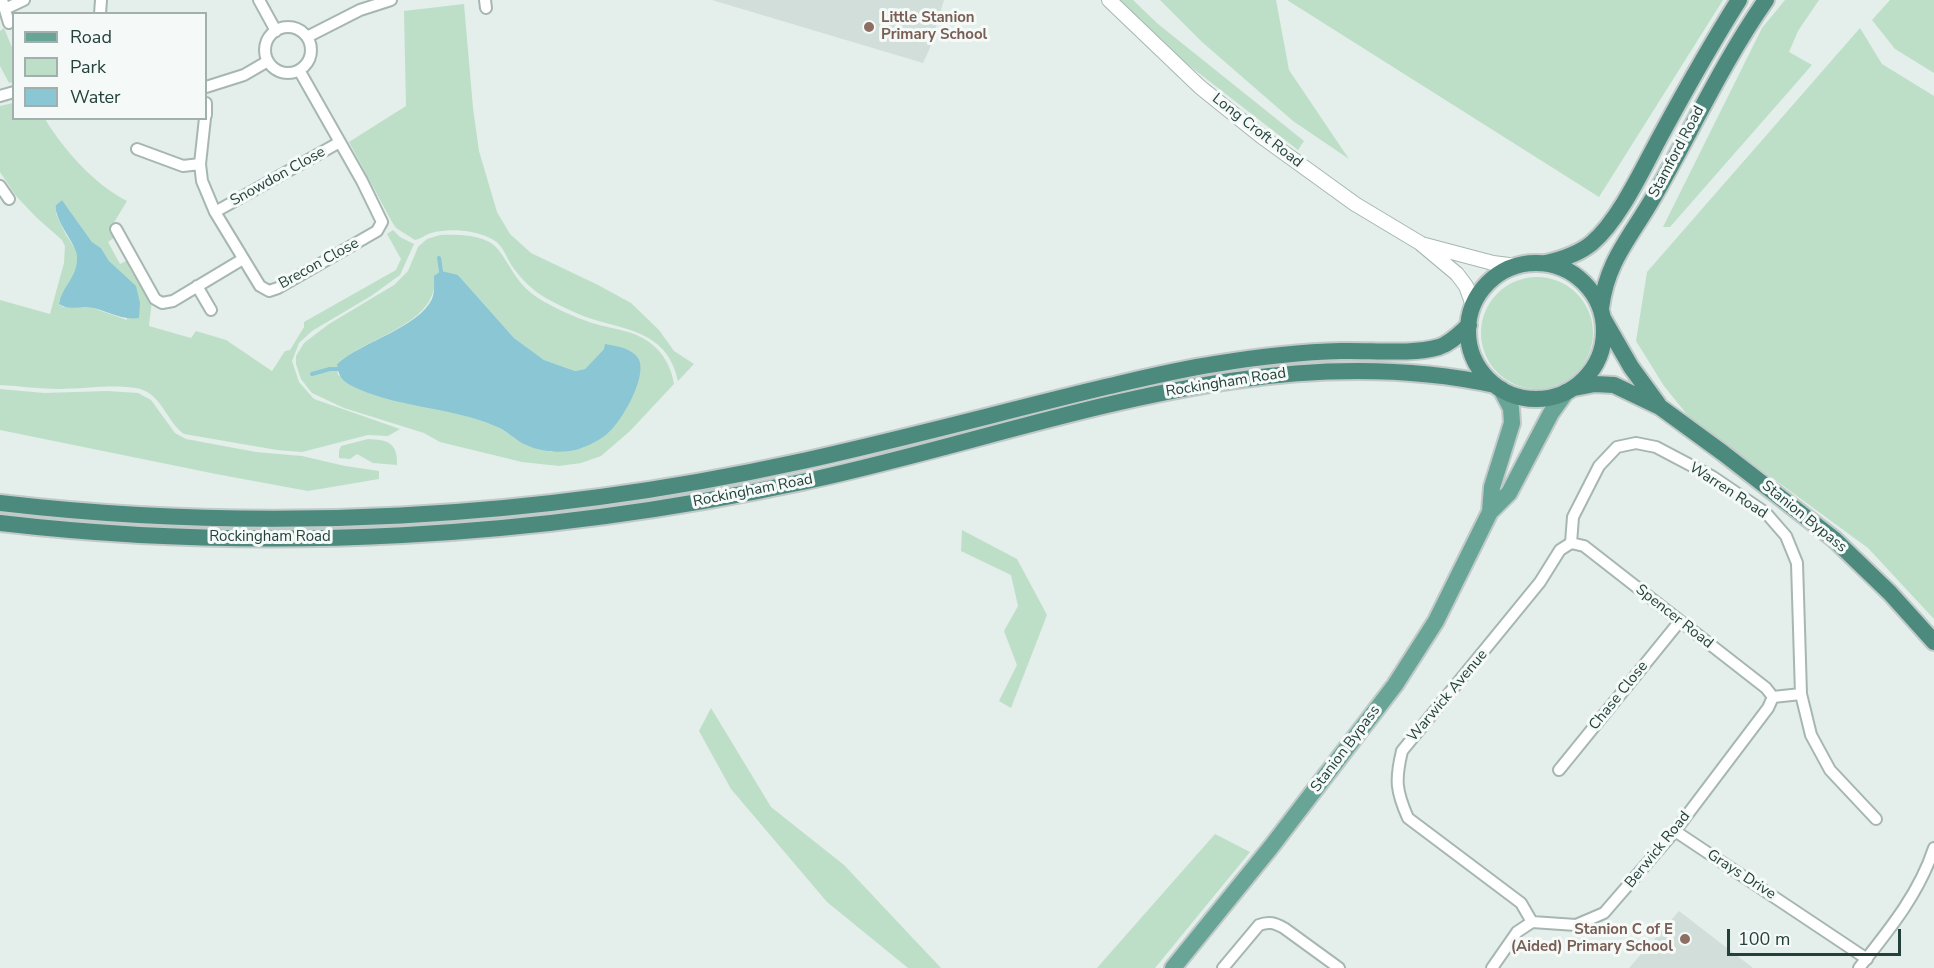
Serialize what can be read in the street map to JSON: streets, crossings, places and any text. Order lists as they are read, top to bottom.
{
  "streets": {
    "highway": ["Stamford Road", "Rockingham Road", "Stanion Bypass"],
    "street": [
      "Long Croft Road",
      "Snowdon Close",
      "Brecon Close",
      "Warren Road",
      "Spencer Road",
      "Warwick Avenue",
      "Chase Close",
      "Berwick Road",
      "Grays Drive"
    ]
  },
  "crossings": [
    ["Long Croft Road", "Stamford Road"],
    ["Long Croft Road", "Rockingham Road"],
    ["Stamford Road", "Rockingham Road"],
    ["Snowdon Close", "Brecon Close"],
    ["Warren Road", "Spencer Road"],
    ["Warren Road", "Warwick Avenue"],
    ["Spencer Road", "Warwick Avenue"],
    ["Spencer Road", "Chase Close"],
    ["Spencer Road", "Berwick Road"],
    ["Warwick Avenue", "Berwick Road"],
    ["Berwick Road", "Grays Drive"]
  ],
  "places": ["Little Stanion Primary School", "Stanion C of E (Aided) Primary School"],
  "legend": ["Road", "Park", "Water"],
  "scale_bar": "100 m"
}
